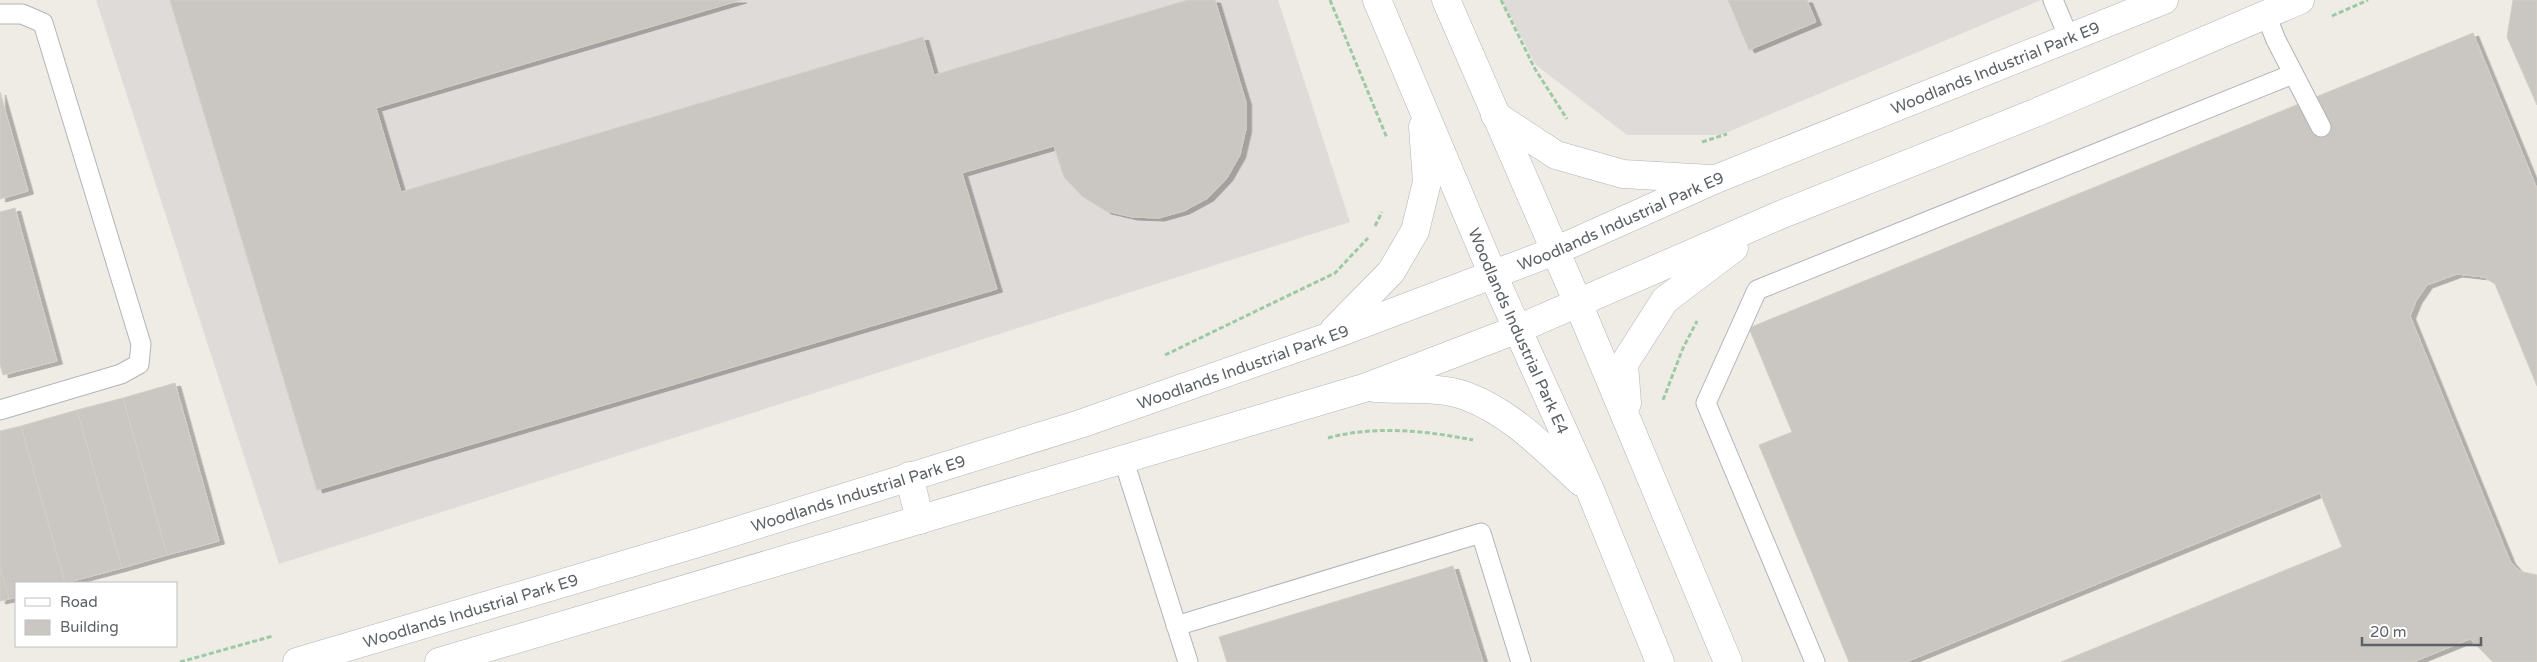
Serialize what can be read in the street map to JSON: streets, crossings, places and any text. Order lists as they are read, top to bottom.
{
  "streets": {
    "street": ["Woodlands Industrial Park E9", "Woodlands Industrial Park E4"]
  },
  "crossings": [
    ["Woodlands Industrial Park E9", "Woodlands Industrial Park E4"]
  ],
  "legend": ["Road", "Building"],
  "scale_bar": "20 m"
}
